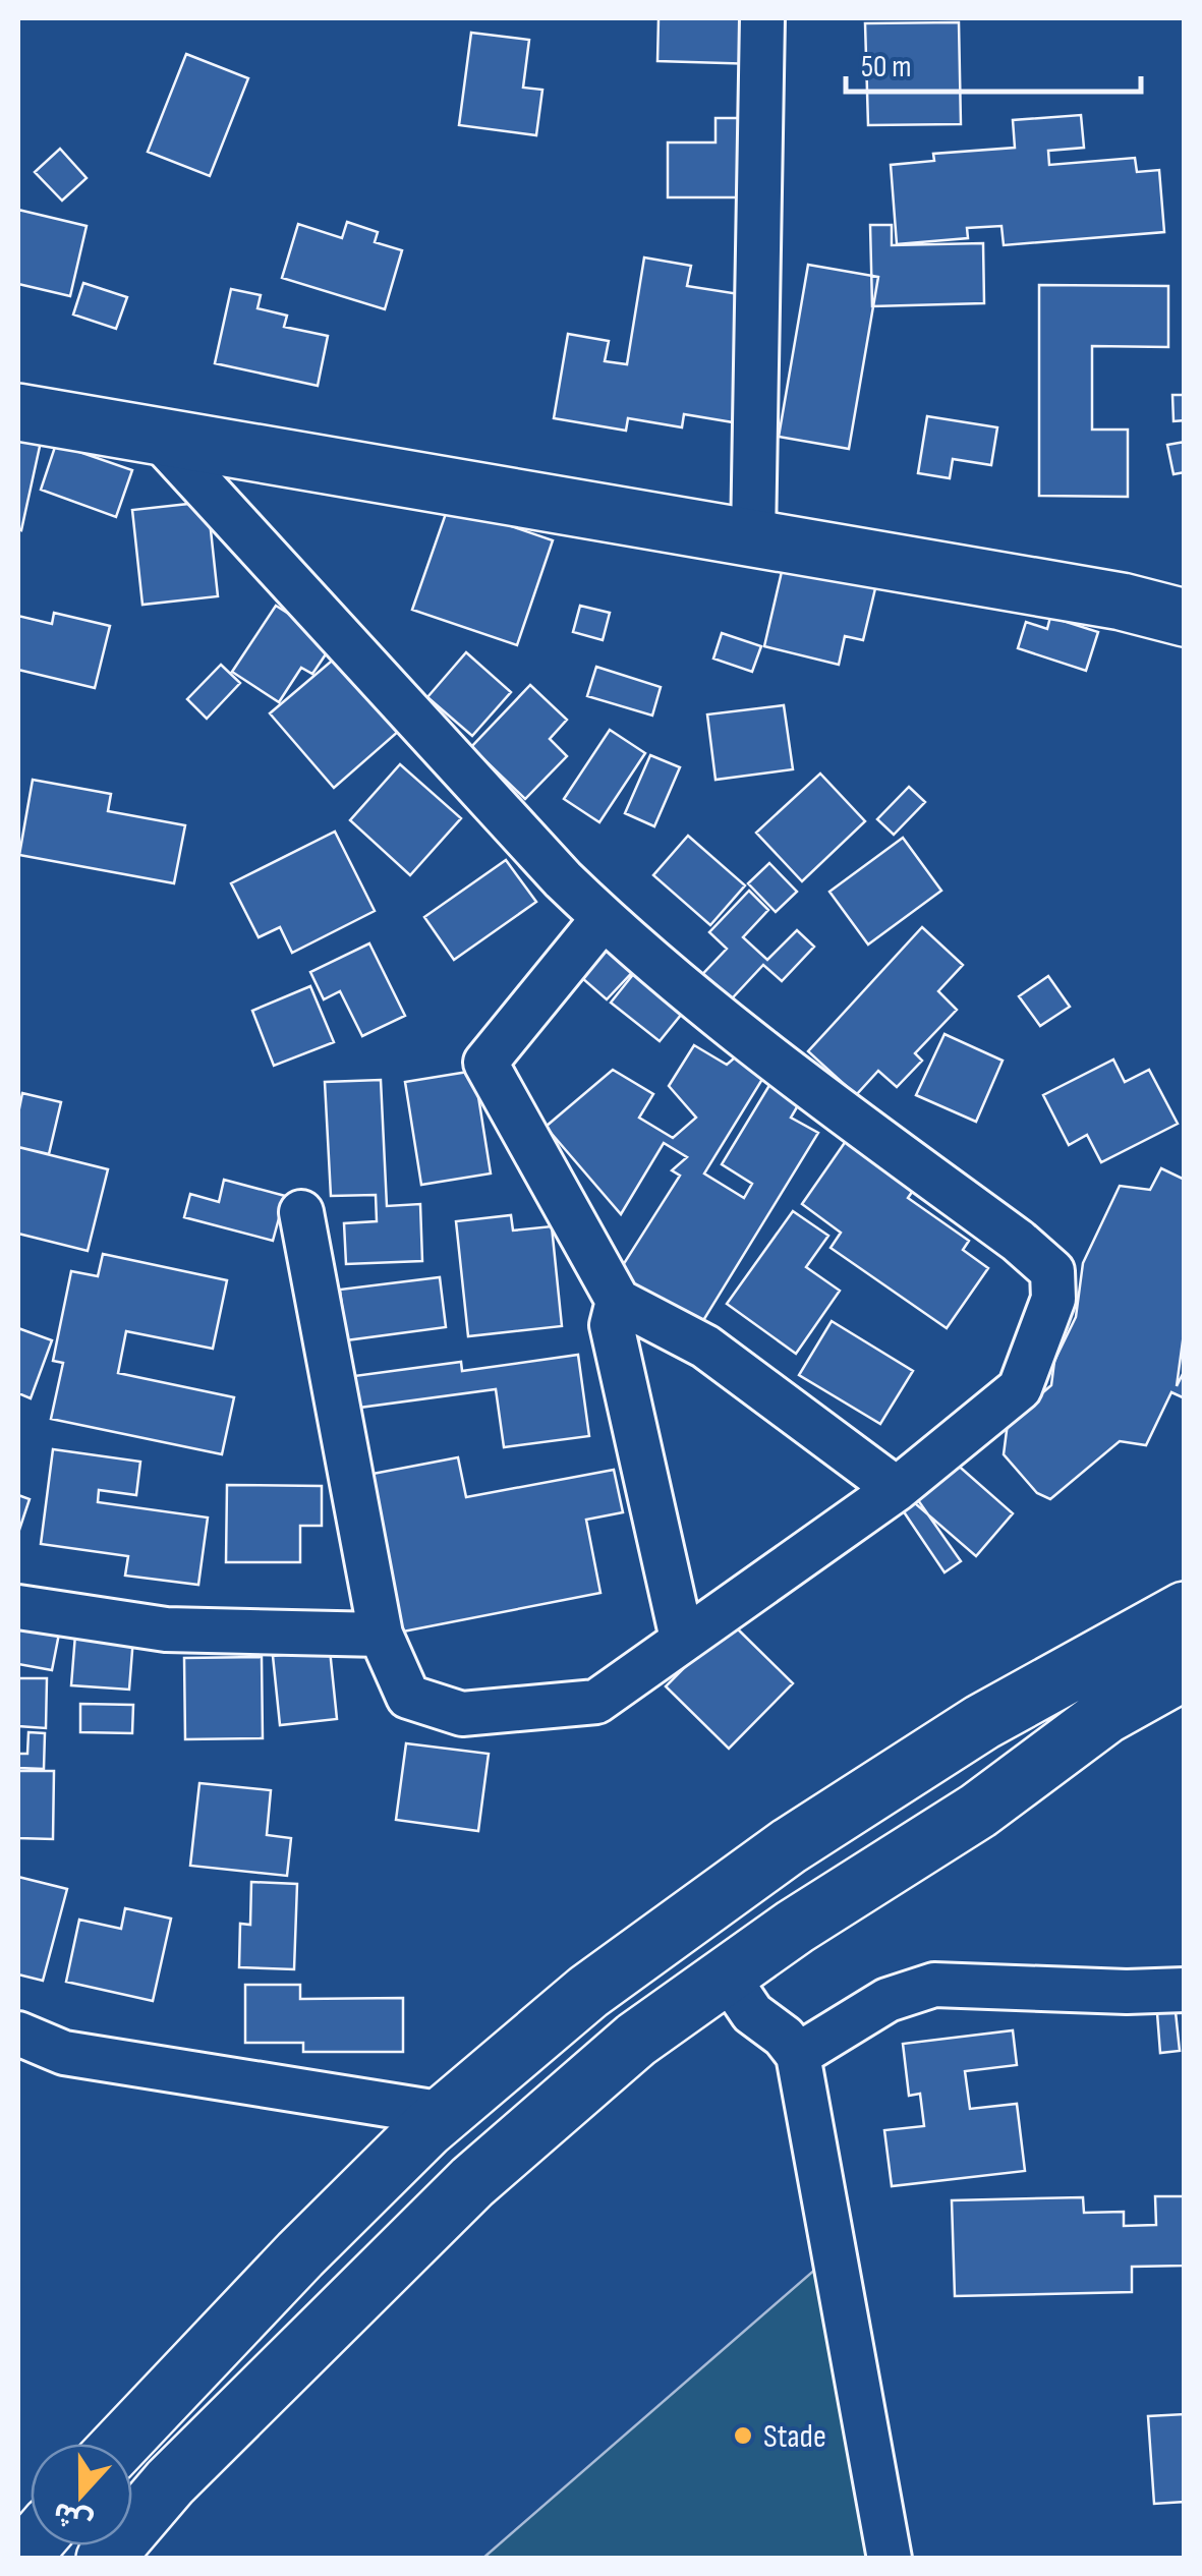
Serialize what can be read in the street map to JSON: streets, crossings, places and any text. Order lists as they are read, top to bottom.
{
  "places": ["Stade"],
  "scale_bar": "50 m",
  "north": "bottom"
}
